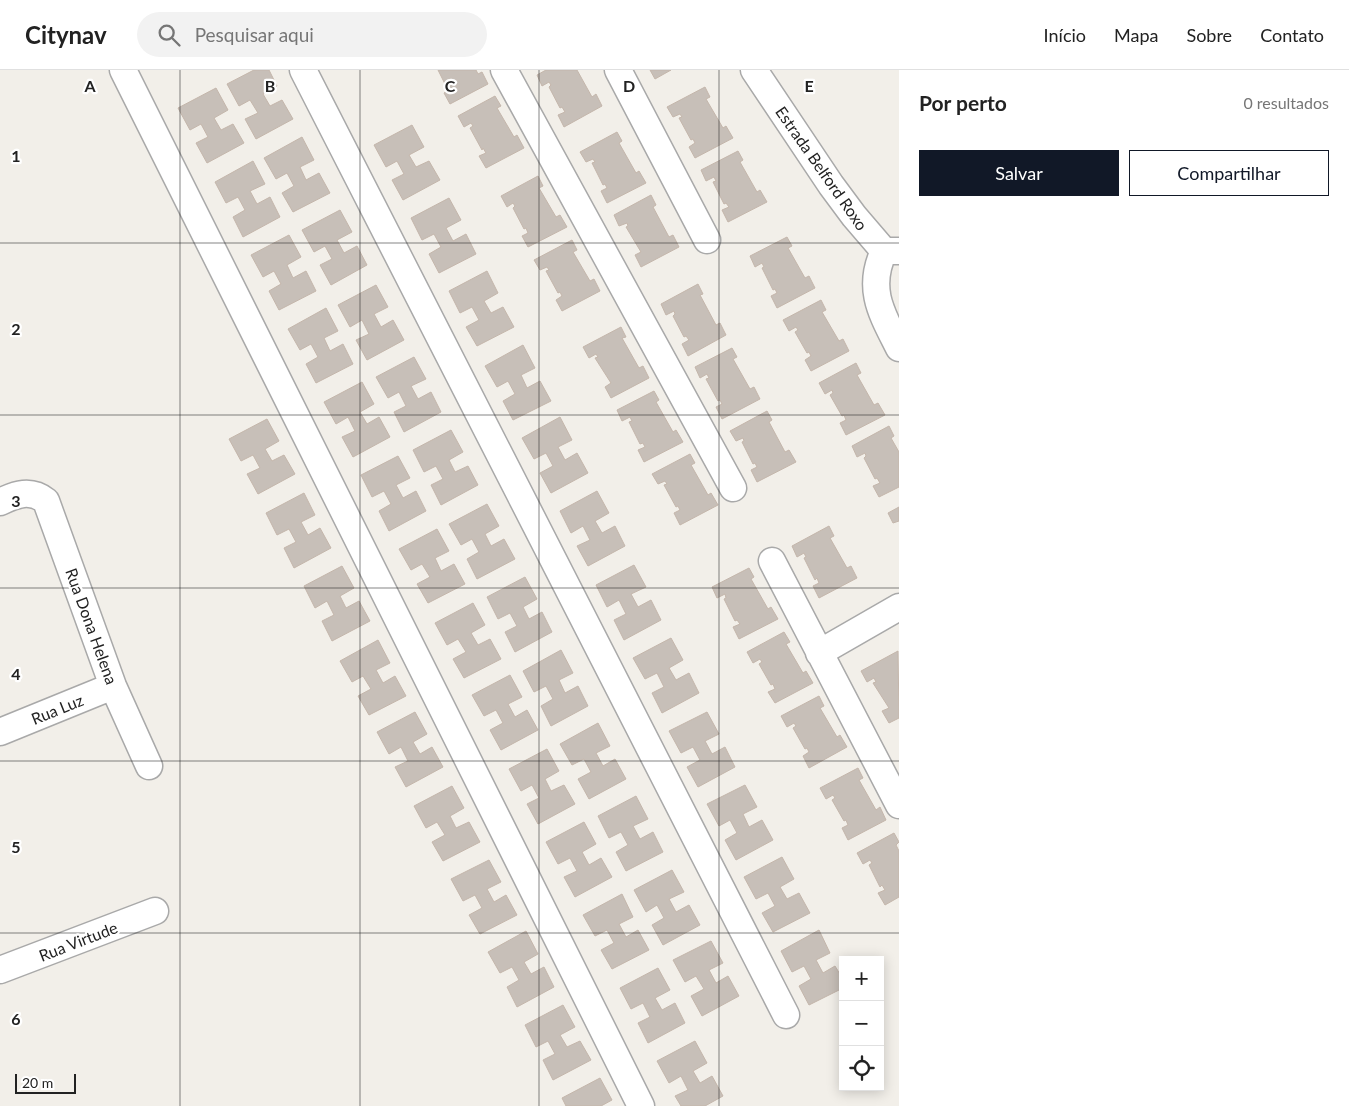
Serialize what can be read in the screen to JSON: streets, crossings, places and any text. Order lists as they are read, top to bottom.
{
  "streets": {
    "street": [
      "Estrada Belford Roxo",
      "Rua Dona Helena",
      "Rua Luz",
      "Rua Virtude"
    ]
  },
  "crossings": [
    ["Rua Dona Helena", "Rua Luz"]
  ],
  "scale_bar": "20 m",
  "page": {
    "header": "Citynav",
    "search": "Pesquisar aqui",
    "nav": [
      "Início",
      "Mapa",
      "Sobre",
      "Contato"
    ],
    "heading": ["Por perto", "0 resultados"],
    "buttons": ["Salvar", "Compartilhar"],
    "map_buttons": ["+", "−"],
    "scale": "20 m"
  },
  "grid": {
    "columns": [
      "A",
      "B",
      "C",
      "D",
      "E"
    ],
    "rows": [
      "1",
      "2",
      "3",
      "4",
      "5",
      "6"
    ]
  }
}
